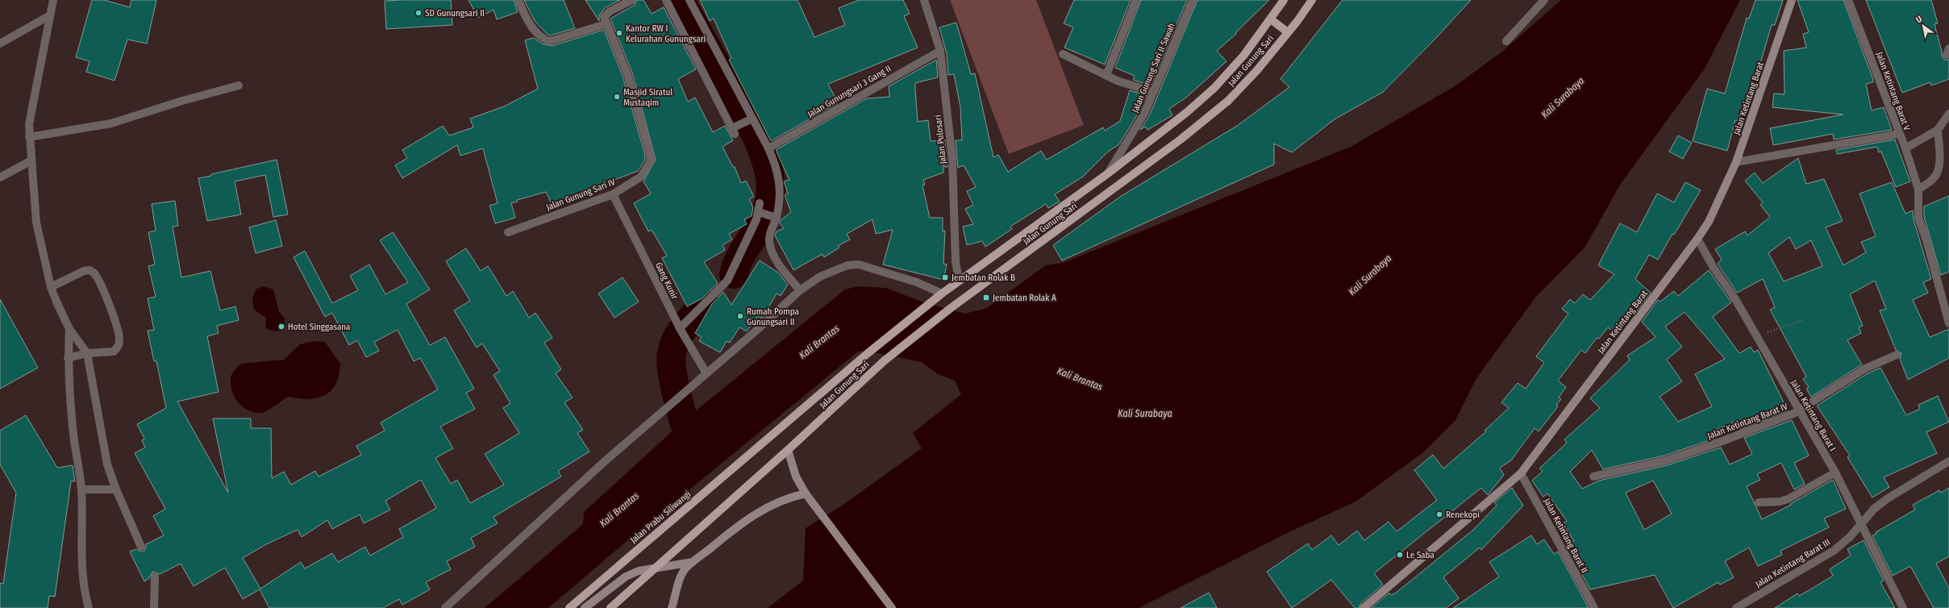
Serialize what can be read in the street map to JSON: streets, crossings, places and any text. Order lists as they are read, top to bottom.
{
  "streets": {
    "main road": ["Jalan Gunung Sari", "Jalan Ketintang Barat", "Jalan Prabu Siliwangi"],
    "street": [
      "Jalan Gunung Sari II Sawah",
      "Jalan Gunungsari 3 Gang II",
      "Jalan Ketintang Barat V",
      "Jalan Pulosari",
      "Jalan Gunung Sari IV",
      "Gang Kunir",
      "Jalan Ketintang Barat I",
      "Jalan Ketintang Barat IV",
      "Jalan Ketintang Barat II",
      "Jalan Ketintang Barat III"
    ]
  },
  "crossings": [
    ["Jalan Gunung Sari", "Jalan Gunung Sari II Sawah"],
    ["Jalan Gunung Sari", "Jalan Pulosari"],
    ["Jalan Gunung Sari", "Jalan Prabu Siliwangi"],
    ["Jalan Gunungsari 3 Gang II", "Jalan Pulosari"],
    ["Jalan Ketintang Barat", "Jalan Ketintang Barat I"],
    ["Jalan Ketintang Barat", "Jalan Ketintang Barat II"],
    ["Jalan Gunung Sari IV", "Gang Kunir"],
    ["Jalan Ketintang Barat I", "Jalan Ketintang Barat IV"],
    ["Jalan Ketintang Barat I", "Jalan Ketintang Barat III"]
  ],
  "water": ["Kali Surabaya", "Kali Brantas"],
  "places": {
    "other": [
      "SD Gunungsari II",
      "Kantor RW I Kelurahan Gunungsari",
      "Masjid Siratul Mustaqim",
      "Rumah Pompa Gunungsari II",
      "Hotel Singgasana",
      "Renekopi",
      "Le Saba"
    ],
    "transit": ["Jembatan Rolak B", "Jembatan Rolak A"]
  },
  "north": "top left"
}
